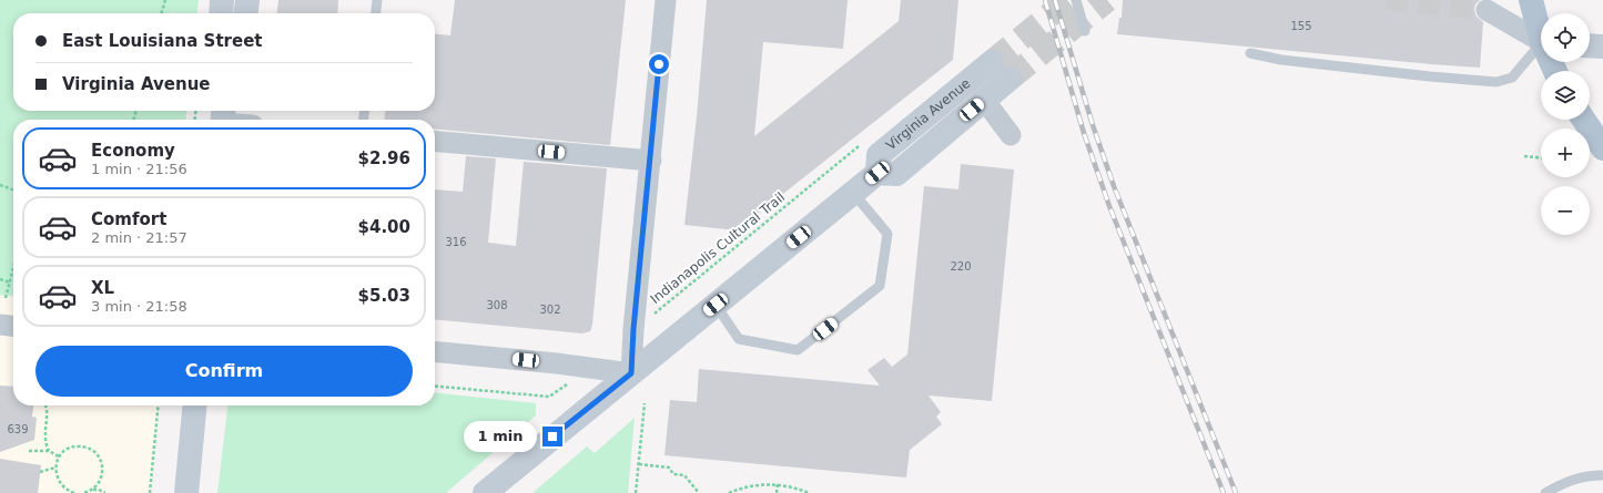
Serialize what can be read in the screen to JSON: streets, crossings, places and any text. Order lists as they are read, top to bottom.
{
  "streets": {
    "street": ["Virginia Avenue"],
    "path": ["Indianapolis Cultural Trail"]
  },
  "house_numbers": [
    "155",
    "316",
    "220",
    "308",
    "302",
    "639"
  ],
  "page": {
    "map_buttons": ["+", "−"],
    "banner": ["East Louisiana Street", "Virginia Avenue"],
    "list": [
      {
        "name": "Economy",
        "note": "1 min · 21:56",
        "value": "$2.96"
      },
      {
        "name": "Comfort",
        "note": "2 min · 21:57",
        "value": "$4.00"
      },
      {
        "name": "XL",
        "note": "3 min · 21:58",
        "value": "$5.03"
      }
    ],
    "buttons": "Confirm",
    "bubble": "1 min"
  }
}
